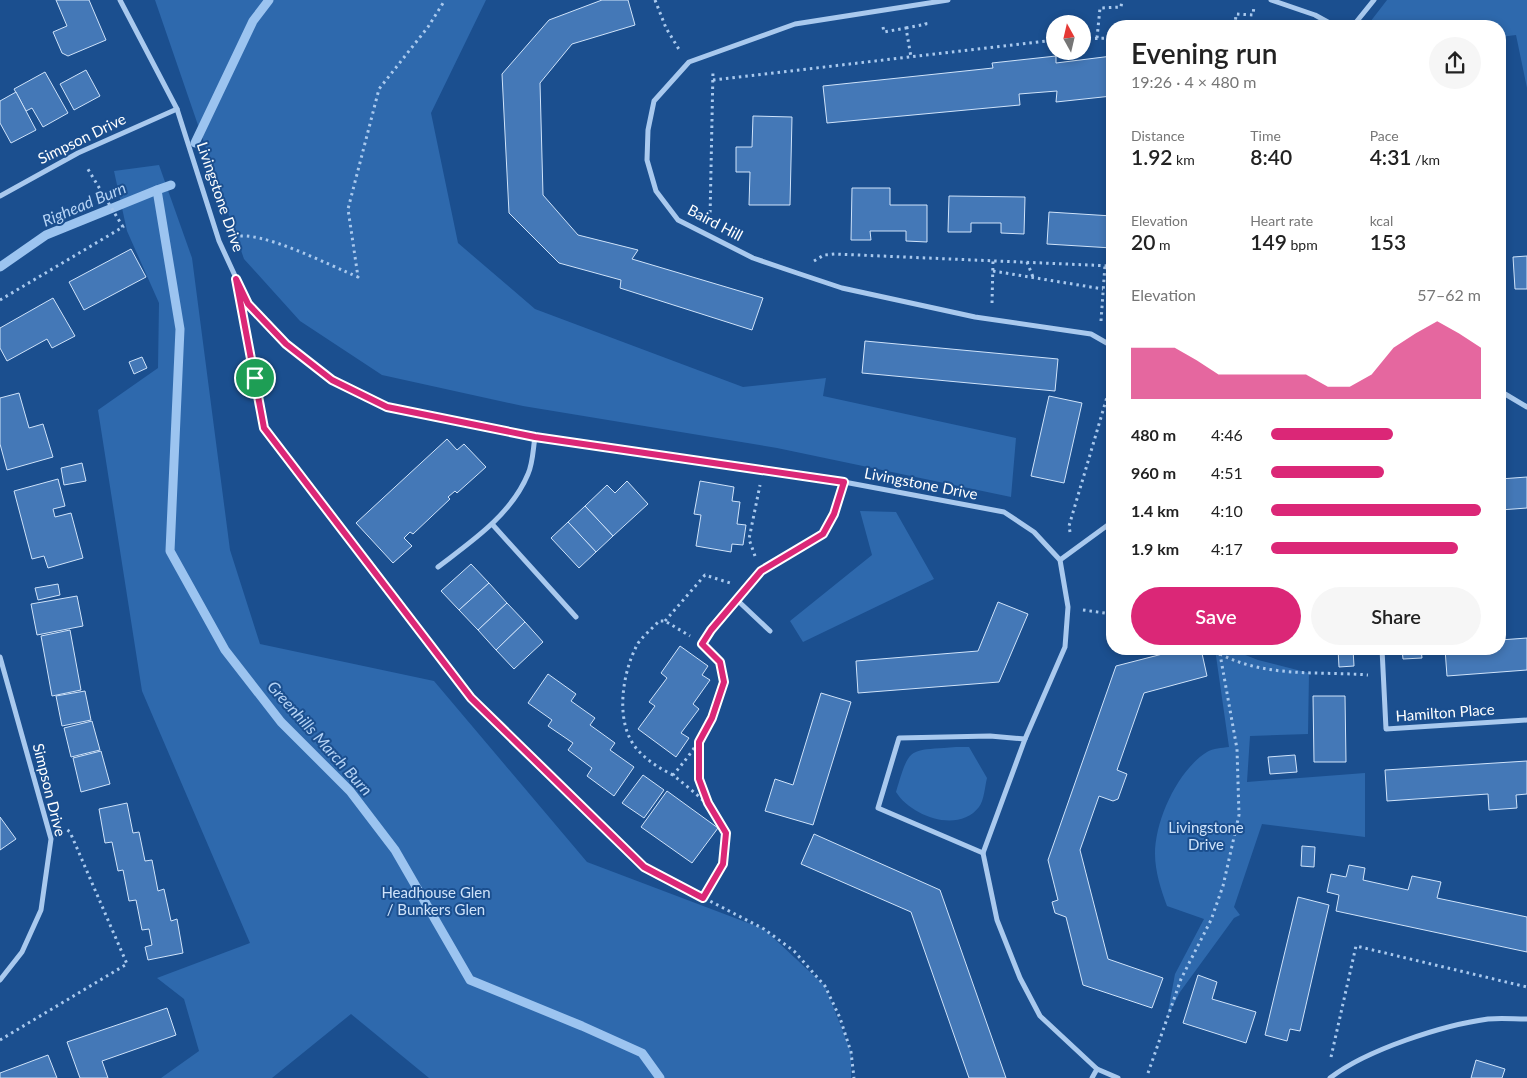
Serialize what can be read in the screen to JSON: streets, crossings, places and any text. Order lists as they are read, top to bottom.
{
  "streets": {
    "street": [
      "Simpson Drive",
      "Livingstone Drive",
      "Baird Hill",
      "Hamilton Place"
    ]
  },
  "crossings": [
    ["Simpson Drive", "Livingstone Drive"]
  ],
  "water": ["Righead Burn", "Greenhills March Burn"],
  "parks": ["Livingstone Drive", "Headhouse Glen / Bunkers Glen"],
  "north": "top",
  "page": {
    "heading": ["Evening run", "19:26 · 4 × 480 m"],
    "stats": [
      ["Distance", "1.92 km"],
      ["Time", "8:40"],
      ["Pace", "4:31 /km"],
      ["Elevation", "20 m"],
      ["Heart rate", "149 bpm"],
      ["kcal", "153"]
    ],
    "chart": ["Elevation", "57–62 m"],
    "list": [
      {
        "name": "480 m",
        "note": "4:46"
      },
      {
        "name": "960 m",
        "note": "4:51"
      },
      {
        "name": "1.4 km",
        "note": "4:10"
      },
      {
        "name": "1.9 km",
        "note": "4:17"
      }
    ],
    "buttons": ["Save", "Share"]
  }
}
